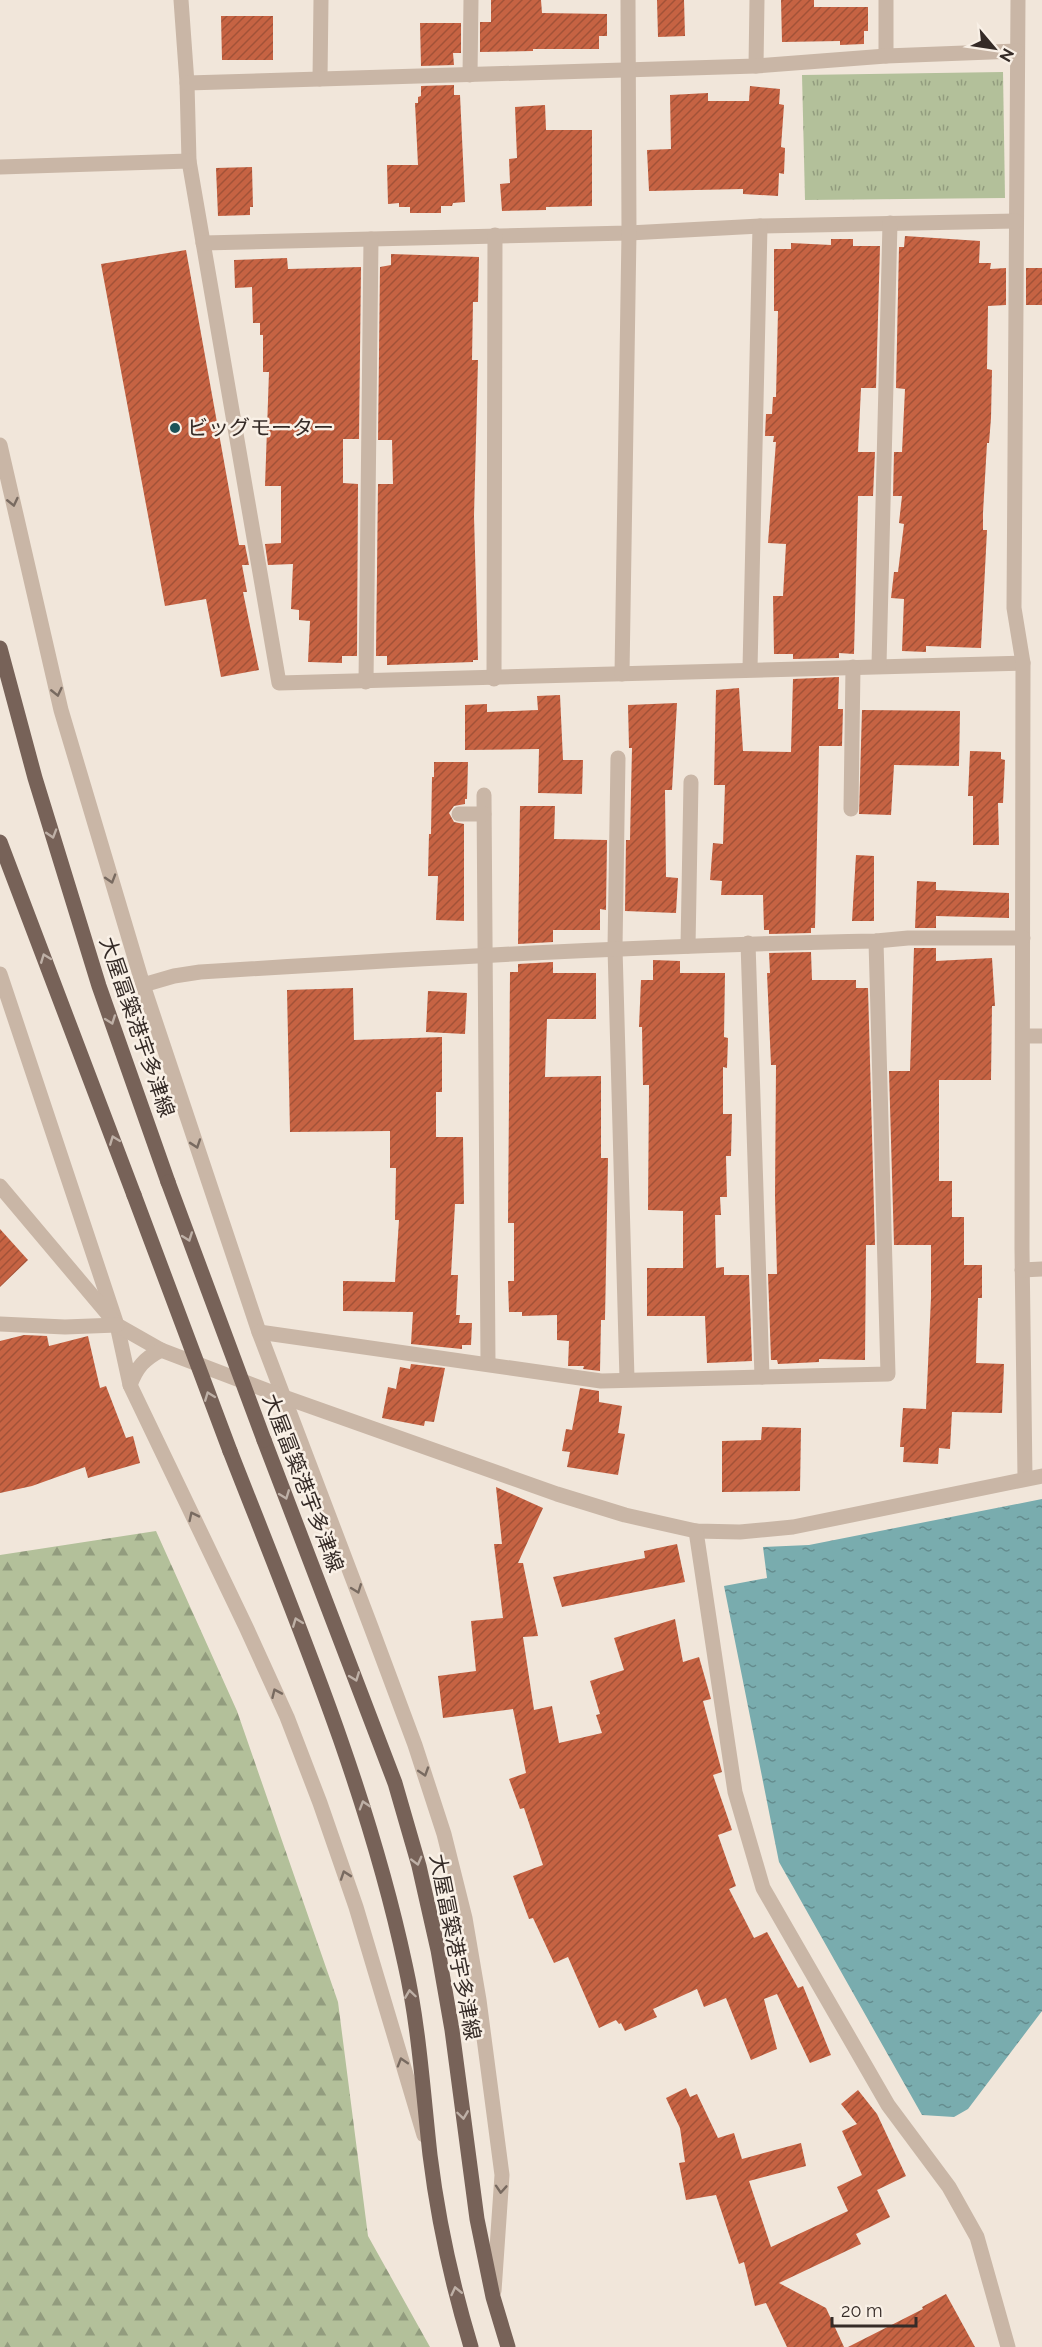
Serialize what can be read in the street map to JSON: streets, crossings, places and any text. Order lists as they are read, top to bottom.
{
  "streets": {
    "main road": ["大屋冨築港宇多津線"]
  },
  "places": ["ビッグモーター"],
  "scale_bar": "20 m",
  "north": "bottom right"
}
